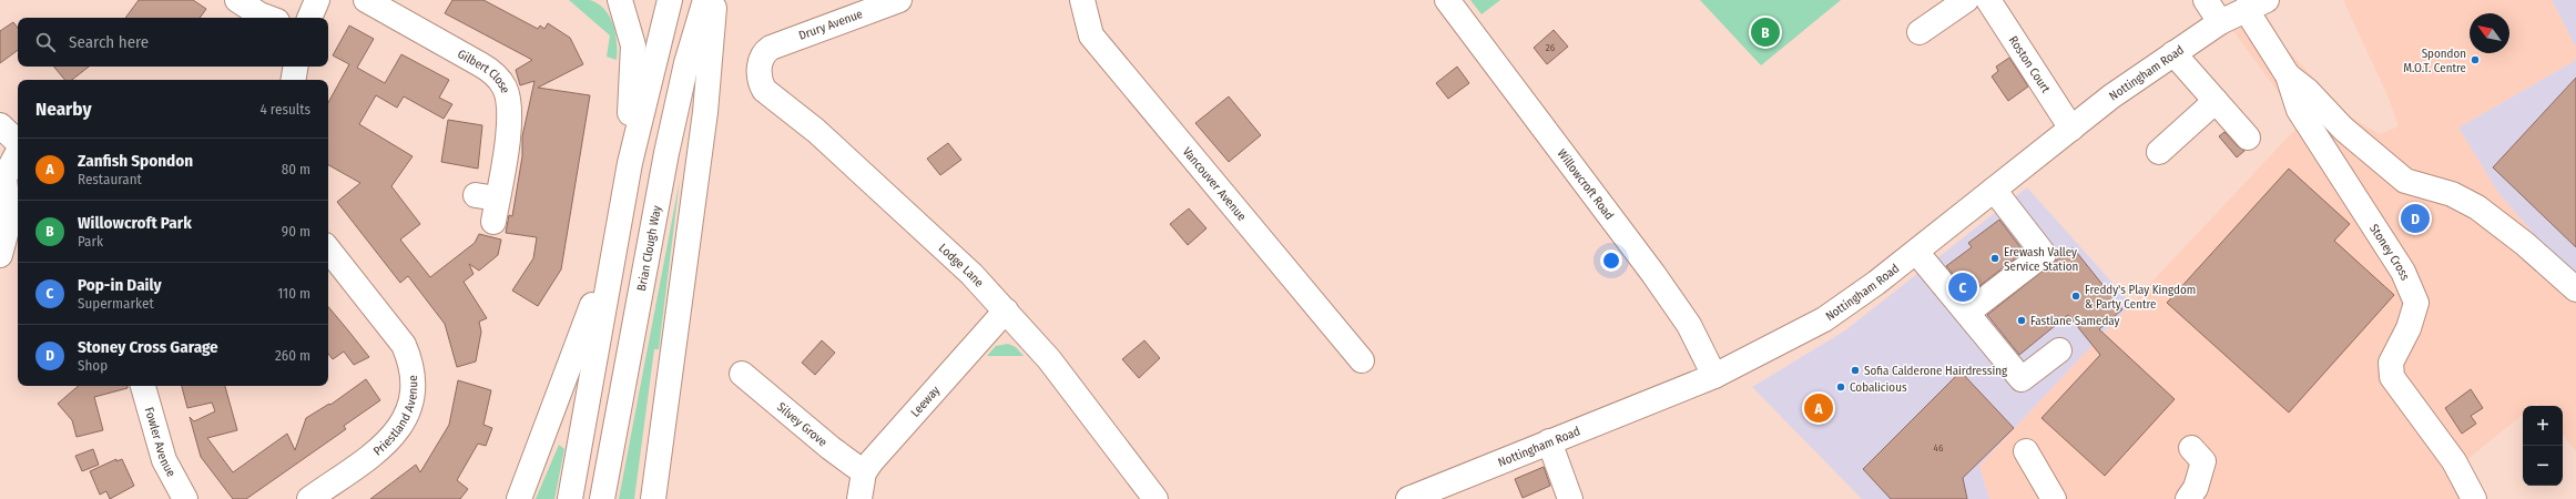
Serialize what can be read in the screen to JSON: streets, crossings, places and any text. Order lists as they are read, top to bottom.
{
  "streets": {
    "main road": [
      "Drury Avenue",
      "Roston Court",
      "Nottingham Road",
      "Gilbert Close",
      "Vancouver Avenue",
      "Willowcroft Road",
      "Brian Clough Way",
      "Stoney Cross",
      "Lodge Lane",
      "Leeway",
      "Priestland Avenue",
      "Silvey Grove",
      "Fowler Avenue"
    ]
  },
  "crossings": [
    ["Drury Avenue", "Lodge Lane"],
    ["Roston Court", "Nottingham Road"],
    ["Nottingham Road", "Willowcroft Road"],
    ["Nottingham Road", "Stoney Cross"],
    ["Lodge Lane", "Leeway"],
    ["Leeway", "Silvey Grove"]
  ],
  "places": [
    "Spondon M.O.T. Centre",
    "Erewash Valley Service Station",
    "Freddy's Play Kingdom & Party Centre",
    "Fastlane Sameday",
    "Sofia Calderone Hairdressing",
    "Cobalicious"
  ],
  "house_numbers": ["26", "46"],
  "north": "top left",
  "page": {
    "pins": [
      "B",
      "D",
      "C",
      "A"
    ],
    "search": "Search here",
    "heading": ["Nearby", "4 results"],
    "list": [
      {
        "mark": "A",
        "name": "Zanfish Spondon",
        "note": "Restaurant",
        "value": "80 m"
      },
      {
        "mark": "B",
        "name": "Willowcroft Park",
        "note": "Park",
        "value": "90 m"
      },
      {
        "mark": "C",
        "name": "Pop-in Daily",
        "note": "Supermarket",
        "value": "110 m"
      },
      {
        "mark": "D",
        "name": "Stoney Cross Garage",
        "note": "Shop",
        "value": "260 m"
      }
    ],
    "map_buttons": ["+", "−"]
  }
}
